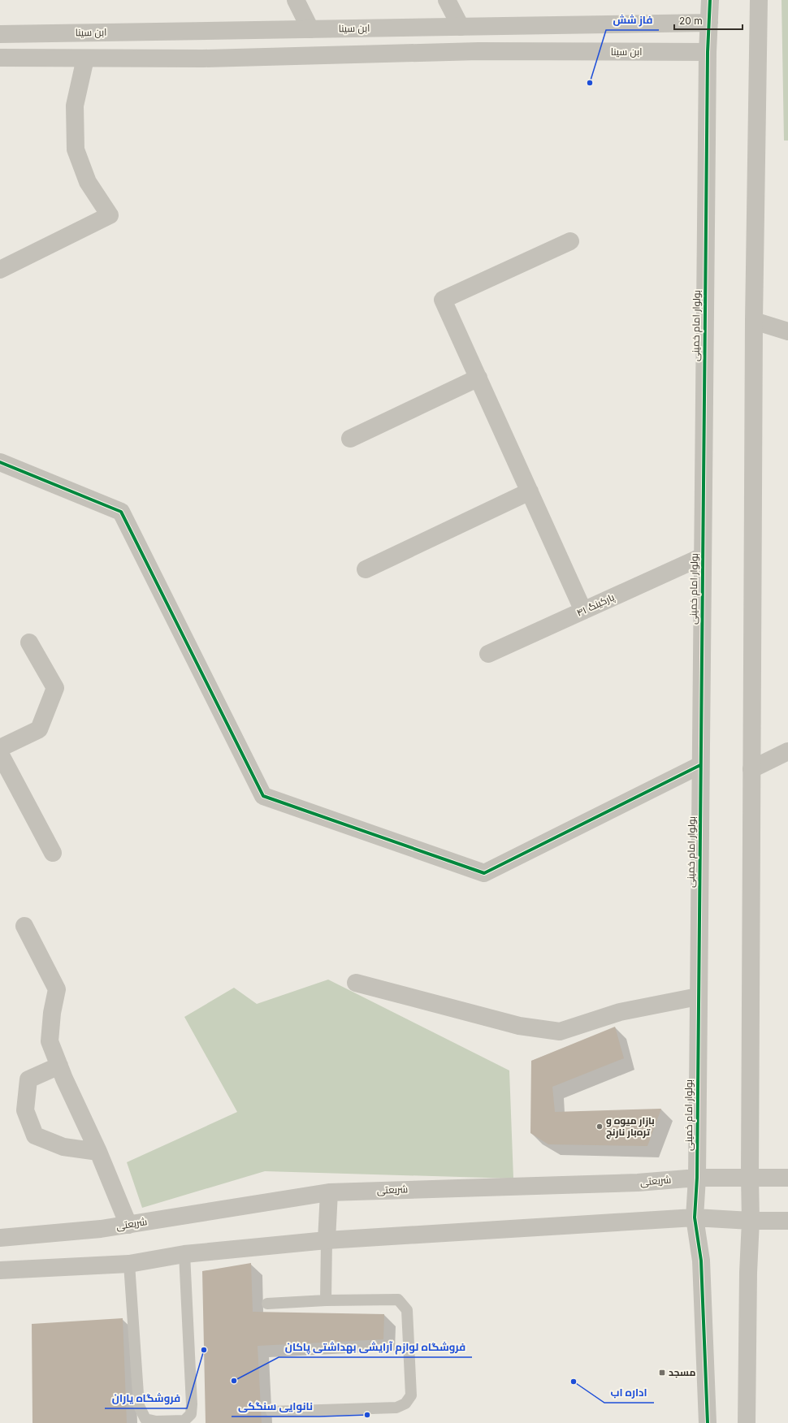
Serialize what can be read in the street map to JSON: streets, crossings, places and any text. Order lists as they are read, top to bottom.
{
  "streets": {
    "street": [
      "ابن سینا",
      "بولوار امام خمینی",
      "پارکینگ ۴۱",
      "شریعتی"
    ]
  },
  "crossings": [
    ["ابن سینا", "بولوار امام خمینی"],
    ["بولوار امام خمینی", "پارکینگ ۴۱"],
    ["بولوار امام خمینی", "شریعتی"]
  ],
  "places": {
    "other": [
      "فاز شش",
      "بازار میوه و تره‌بار نارنج",
      "فروشگاه یاران",
      "فروشگاه لوازم آرایشی بهداشتی پاکان",
      "اداره اب",
      "نانوایی سنگکی"
    ],
    "transit": ["مسجد"]
  },
  "scale_bar": "20 m"
}
